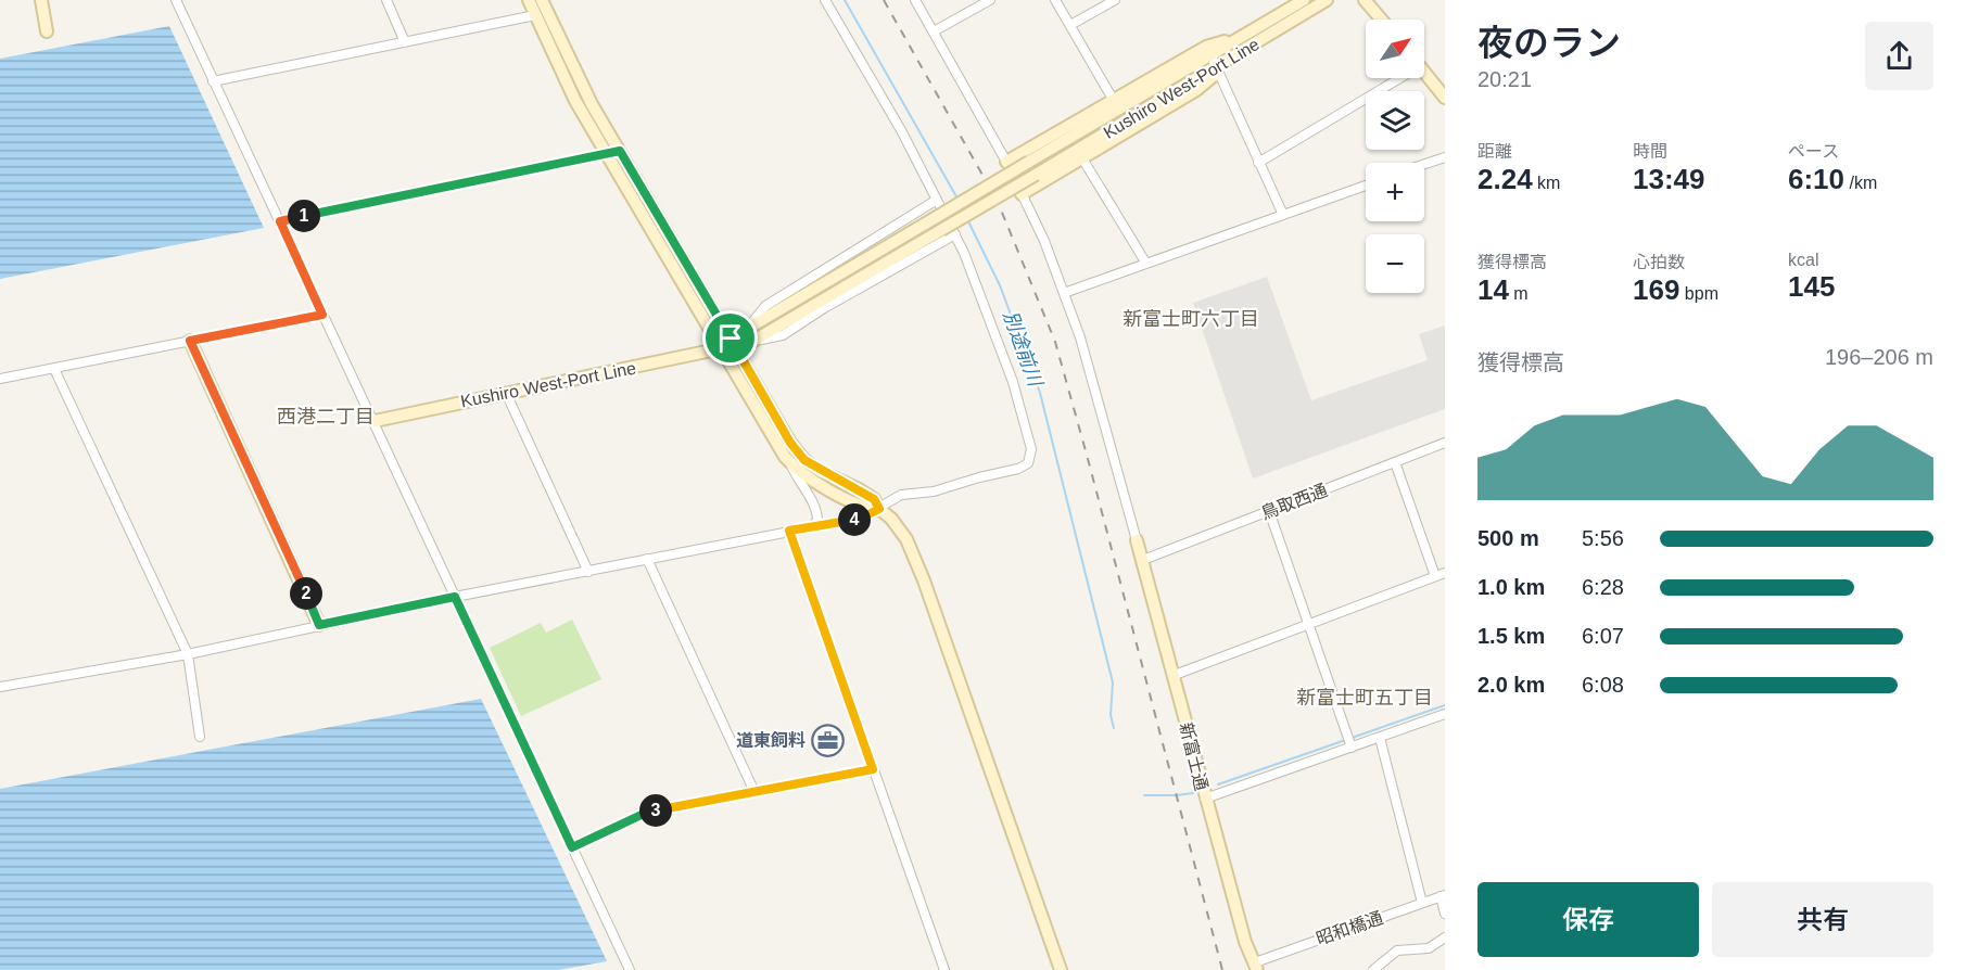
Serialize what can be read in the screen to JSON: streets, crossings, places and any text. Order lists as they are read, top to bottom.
{
  "streets": {
    "street": [
      "Kushiro West-Port Line",
      "鳥取西通",
      "新富士通",
      "昭和橋通"
    ]
  },
  "crossings": [
    ["鳥取西通", "新富士通"],
    ["新富士通", "昭和橋通"]
  ],
  "districts": ["新富士町六丁目", "西港二丁目", "新富士町五丁目"],
  "water": ["別途前川"],
  "places": {
    "office": ["道東飼料"]
  },
  "north": "top right",
  "page": {
    "heading": ["夜のラン", "20:21"],
    "map_buttons": ["+", "−"],
    "stats": [
      ["距離", "2.24 km"],
      ["時間", "13:49"],
      ["ペース", "6:10 /km"],
      ["獲得標高", "14 m"],
      ["心拍数", "169 bpm"],
      ["kcal", "145"]
    ],
    "pins": [
      "1",
      "4",
      "2",
      "3"
    ],
    "chart": ["獲得標高", "196–206 m"],
    "list": [
      {
        "name": "500 m",
        "note": "5:56"
      },
      {
        "name": "1.0 km",
        "note": "6:28"
      },
      {
        "name": "1.5 km",
        "note": "6:07"
      },
      {
        "name": "2.0 km",
        "note": "6:08"
      }
    ],
    "buttons": ["保存", "共有"]
  }
}
